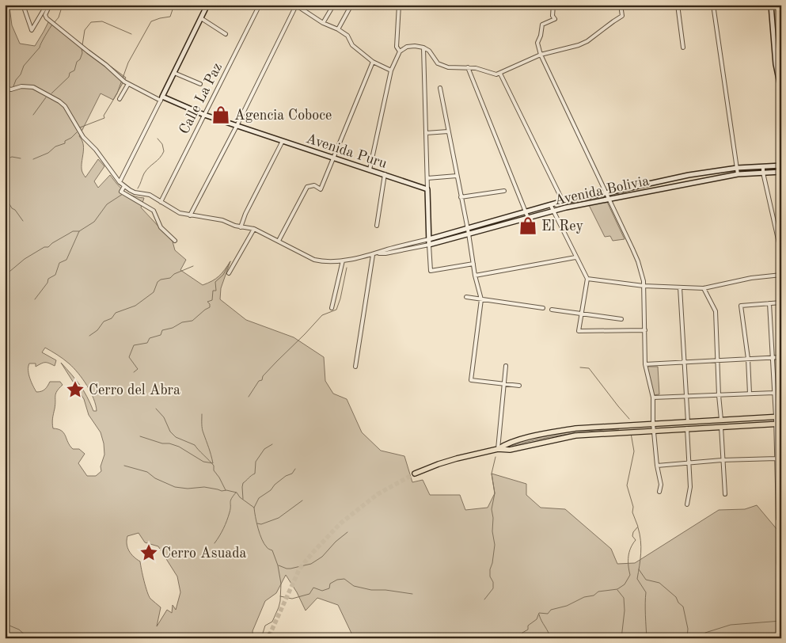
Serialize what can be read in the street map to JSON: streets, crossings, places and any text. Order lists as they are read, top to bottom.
{
  "streets": {
    "street": ["Calle La Paz", "Avenida Puru", "Avenida Bolivia"]
  },
  "crossings": [
    ["Calle La Paz", "Avenida Puru"]
  ],
  "places": {
    "shop": ["Agencia Coboce", "El Rey"],
    "place": ["Cerro del Abra", "Cerro Asuada"]
  }
}
